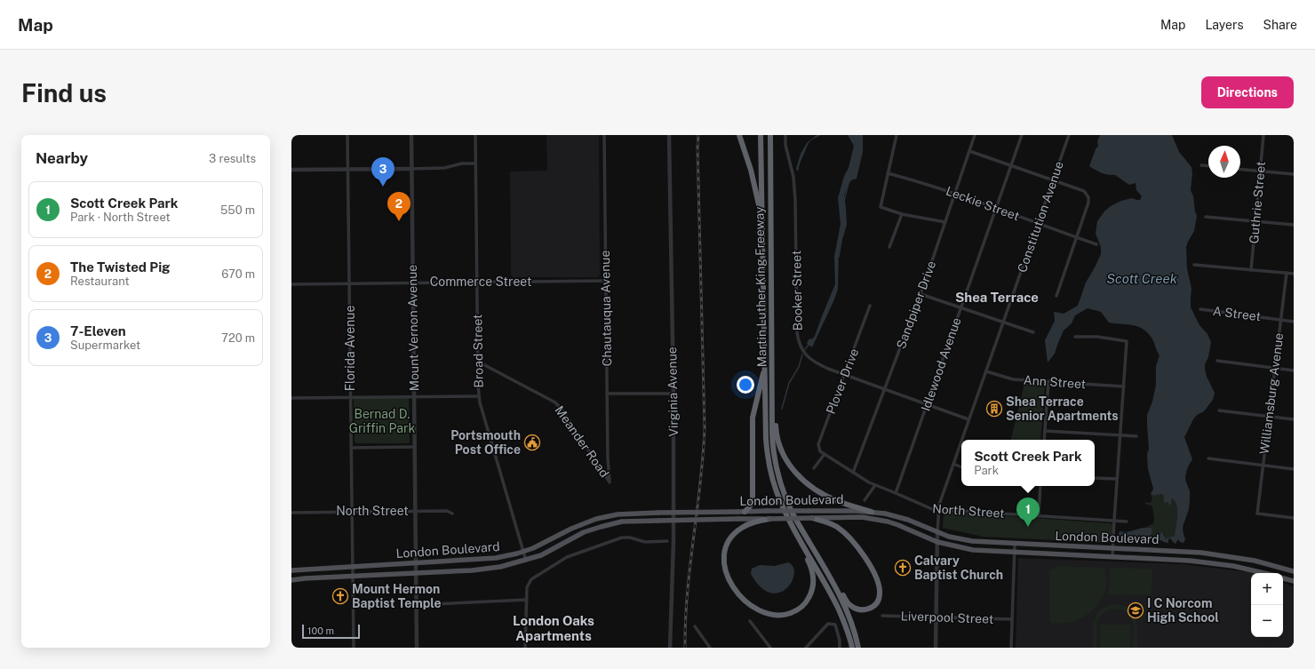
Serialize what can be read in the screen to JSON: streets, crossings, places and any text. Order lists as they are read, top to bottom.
{
  "streets": {
    "highway": ["Martin Luther King Freeway"],
    "main road": ["London Boulevard"],
    "street": [
      "Guthrie Street",
      "Leckie Street",
      "Constitution Avenue",
      "Commerce Street",
      "Booker Street",
      "Sandpiper Drive",
      "Chautauqua Avenue",
      "A Street",
      "Mount Vernon Avenue",
      "Florida Avenue",
      "Broad Street",
      "Idlewood Avenue",
      "Plover Drive",
      "Ann Street",
      "Virginia Avenue",
      "Williamsburg Avenue",
      "Meander Road",
      "North Street",
      "Liverpool Street"
    ]
  },
  "crossings": [
    ["Leckie Street", "Constitution Avenue"],
    ["Leckie Street", "Sandpiper Drive"],
    ["Leckie Street", "Idlewood Avenue"],
    ["Constitution Avenue", "Booker Street"],
    ["Constitution Avenue", "Ann Street"],
    ["Constitution Avenue", "London Boulevard"],
    ["Constitution Avenue", "North Street"],
    ["Constitution Avenue", "Liverpool Street"],
    ["Commerce Street", "Chautauqua Avenue"],
    ["Commerce Street", "Mount Vernon Avenue"],
    ["Commerce Street", "Florida Avenue"],
    ["Commerce Street", "Broad Street"],
    ["Booker Street", "Sandpiper Drive"],
    ["Booker Street", "Idlewood Avenue"],
    ["Booker Street", "Plover Drive"],
    ["Sandpiper Drive", "North Street"],
    ["Chautauqua Avenue", "Meander Road"],
    ["A Street", "Williamsburg Avenue"],
    ["Mount Vernon Avenue", "London Boulevard"],
    ["Mount Vernon Avenue", "North Street"],
    ["Florida Avenue", "London Boulevard"],
    ["Florida Avenue", "North Street"],
    ["Broad Street", "Meander Road"],
    ["Broad Street", "London Boulevard"],
    ["Idlewood Avenue", "North Street"],
    ["Plover Drive", "North Street"]
  ],
  "districts": ["Shea Terrace", "London Oaks Apartments"],
  "water": ["Scott Creek"],
  "parks": ["Bernad D. Griffin Park"],
  "places": {
    "building": ["Shea Terrace Senior Apartments"],
    "public building": ["Portsmouth Post Office"],
    "church": ["Calvary Baptist Church", "Mount Hermon Baptist Temple"],
    "school or university": ["I C Norcom High School"]
  },
  "scale_bar": "100 m",
  "north": "top",
  "page": {
    "header": "Map",
    "nav": ["Map", "Layers", "Share"],
    "buttons": "Directions",
    "title": "Find us",
    "heading": ["Nearby", "3 results"],
    "pins": ["3", "2", "1"],
    "list": [
      {
        "mark": "1",
        "name": "Scott Creek Park",
        "note": "Park · North Street",
        "value": "550 m"
      },
      {
        "mark": "2",
        "name": "The Twisted Pig",
        "note": "Restaurant",
        "value": "670 m"
      },
      {
        "mark": "3",
        "name": "7-Eleven",
        "note": "Supermarket",
        "value": "720 m"
      }
    ],
    "popup": ["Scott Creek Park", "Park"],
    "map_buttons": ["+", "−"],
    "scale": "100 m"
  }
}
